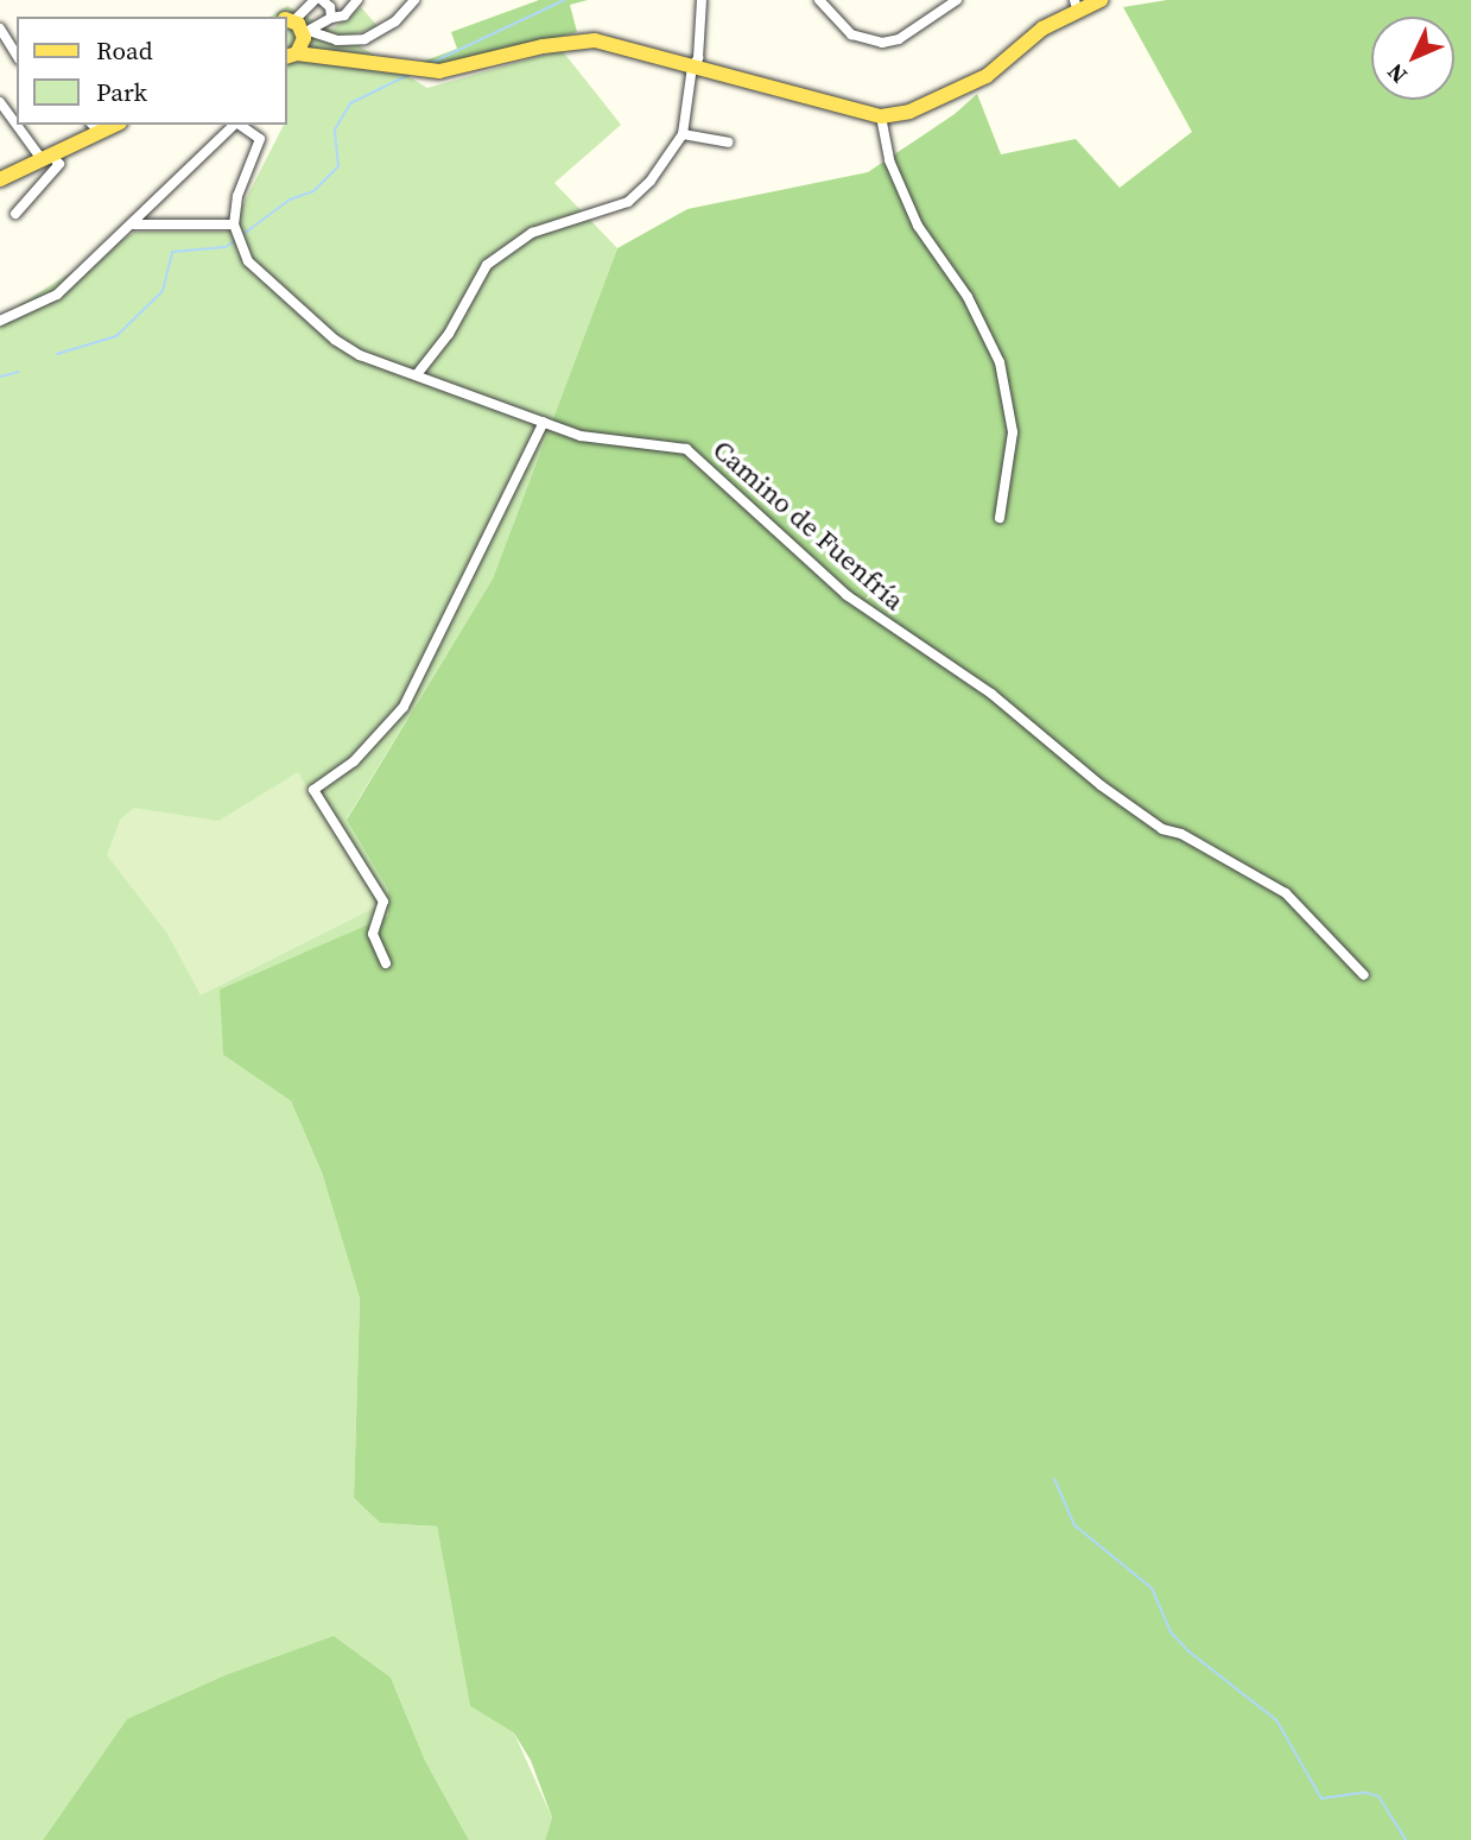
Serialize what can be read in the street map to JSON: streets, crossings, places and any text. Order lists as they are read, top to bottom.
{
  "streets": {
    "street": ["Camino de Fuenfría"]
  },
  "legend": ["Road", "Park"],
  "north": "bottom left"
}
